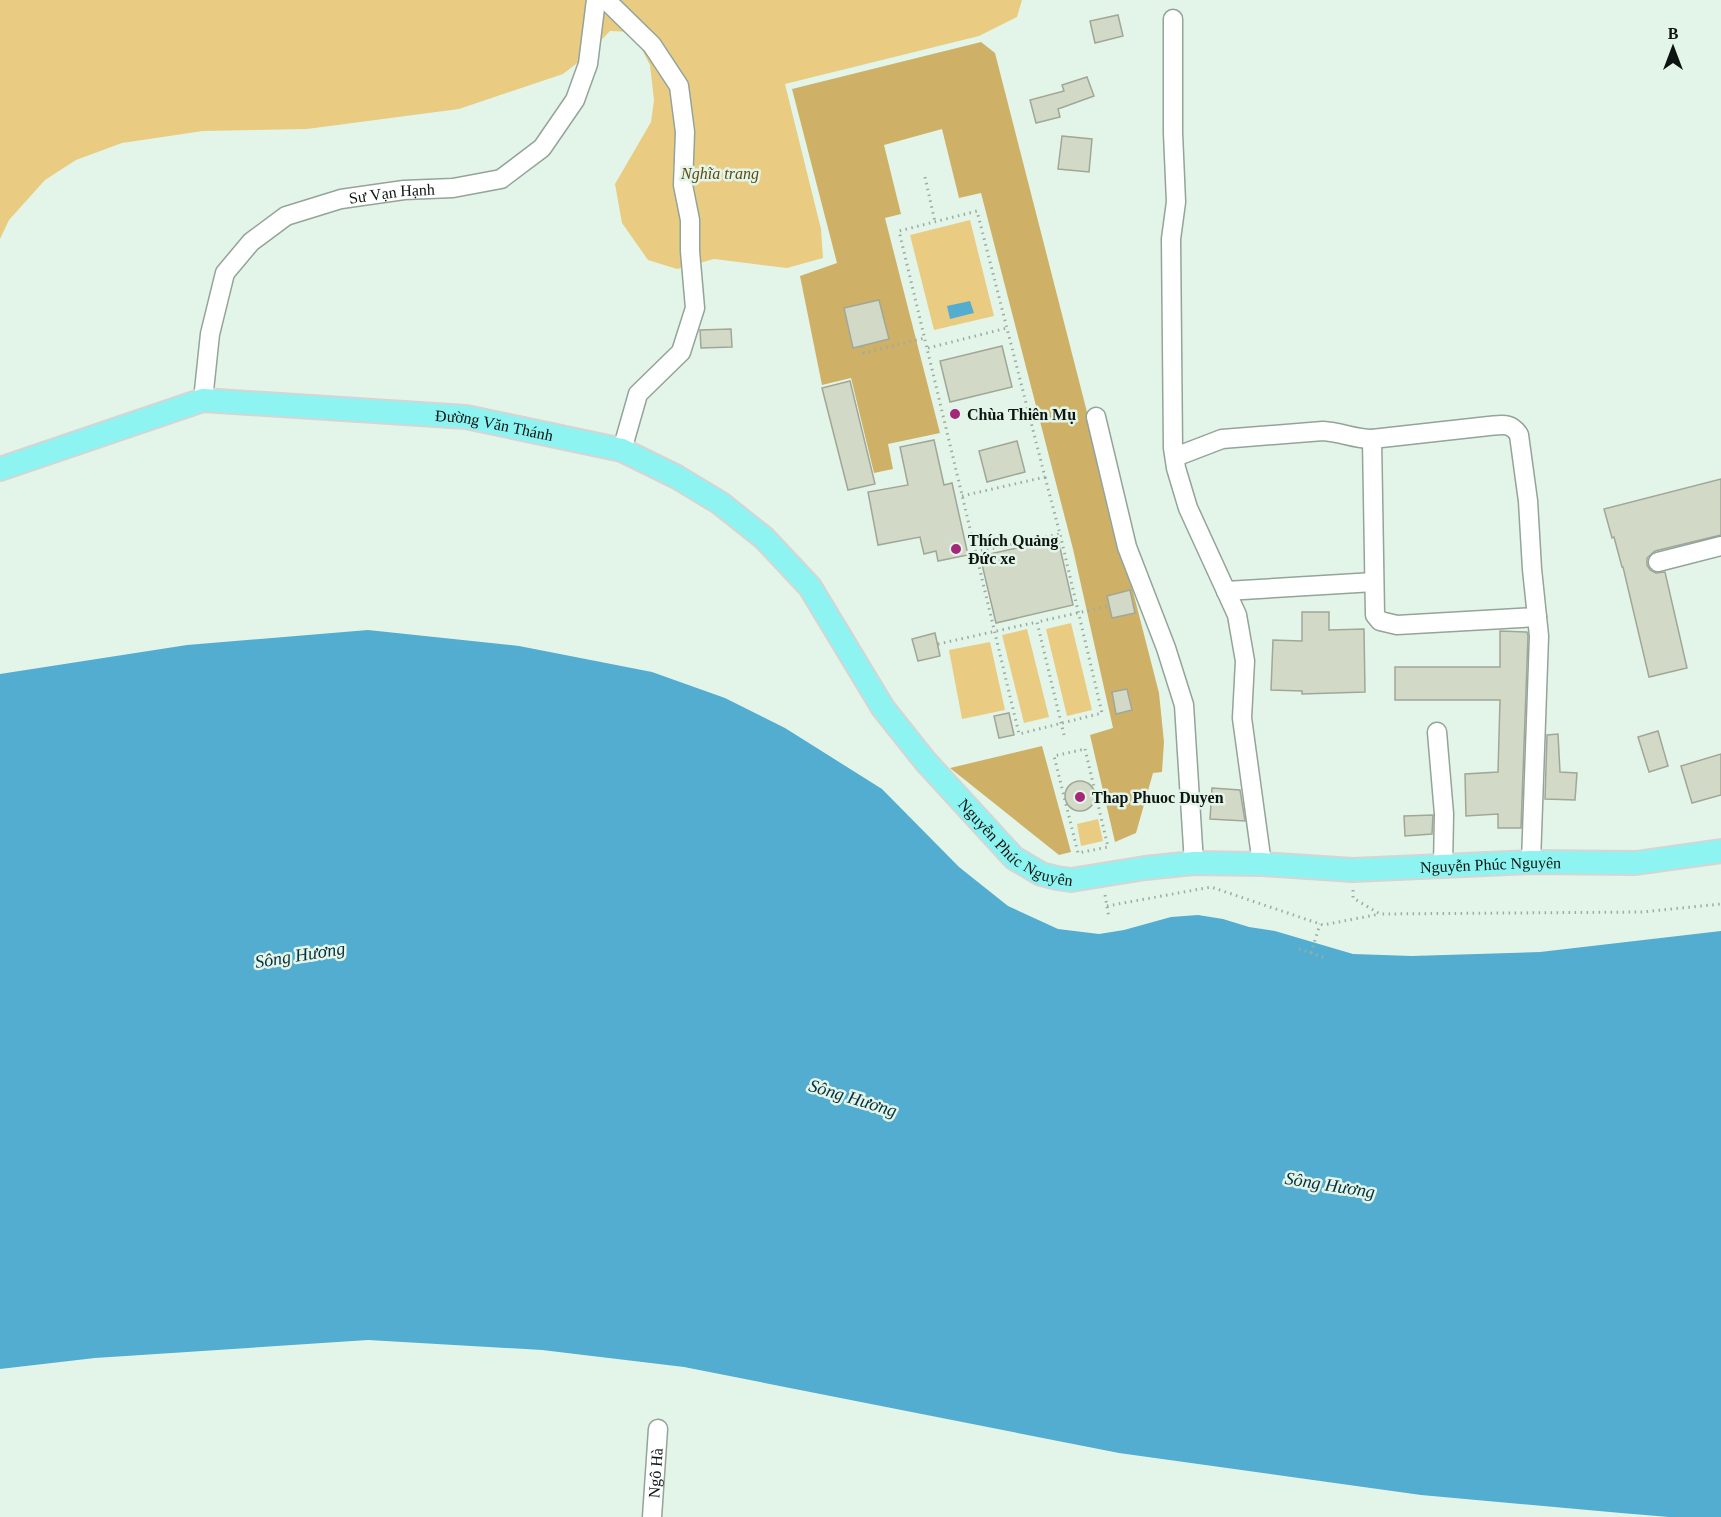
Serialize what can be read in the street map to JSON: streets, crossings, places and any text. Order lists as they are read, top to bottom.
{
  "streets": {
    "main road": ["Đường Văn Thánh", "Nguyễn Phúc Nguyên"],
    "street": ["Sư Vạn Hạnh", "Ngô Hà"]
  },
  "crossings": [
    ["Sư Vạn Hạnh", "Đường Văn Thánh"],
    ["Đường Văn Thánh", "Nguyễn Phúc Nguyên"]
  ],
  "water": ["Sông Hương"],
  "parks": ["Nghĩa trang"],
  "places": ["Chùa Thiên Mụ", "Thích Quảng Đức xe", "Thap Phuoc Duyen"],
  "north": "top"
}
